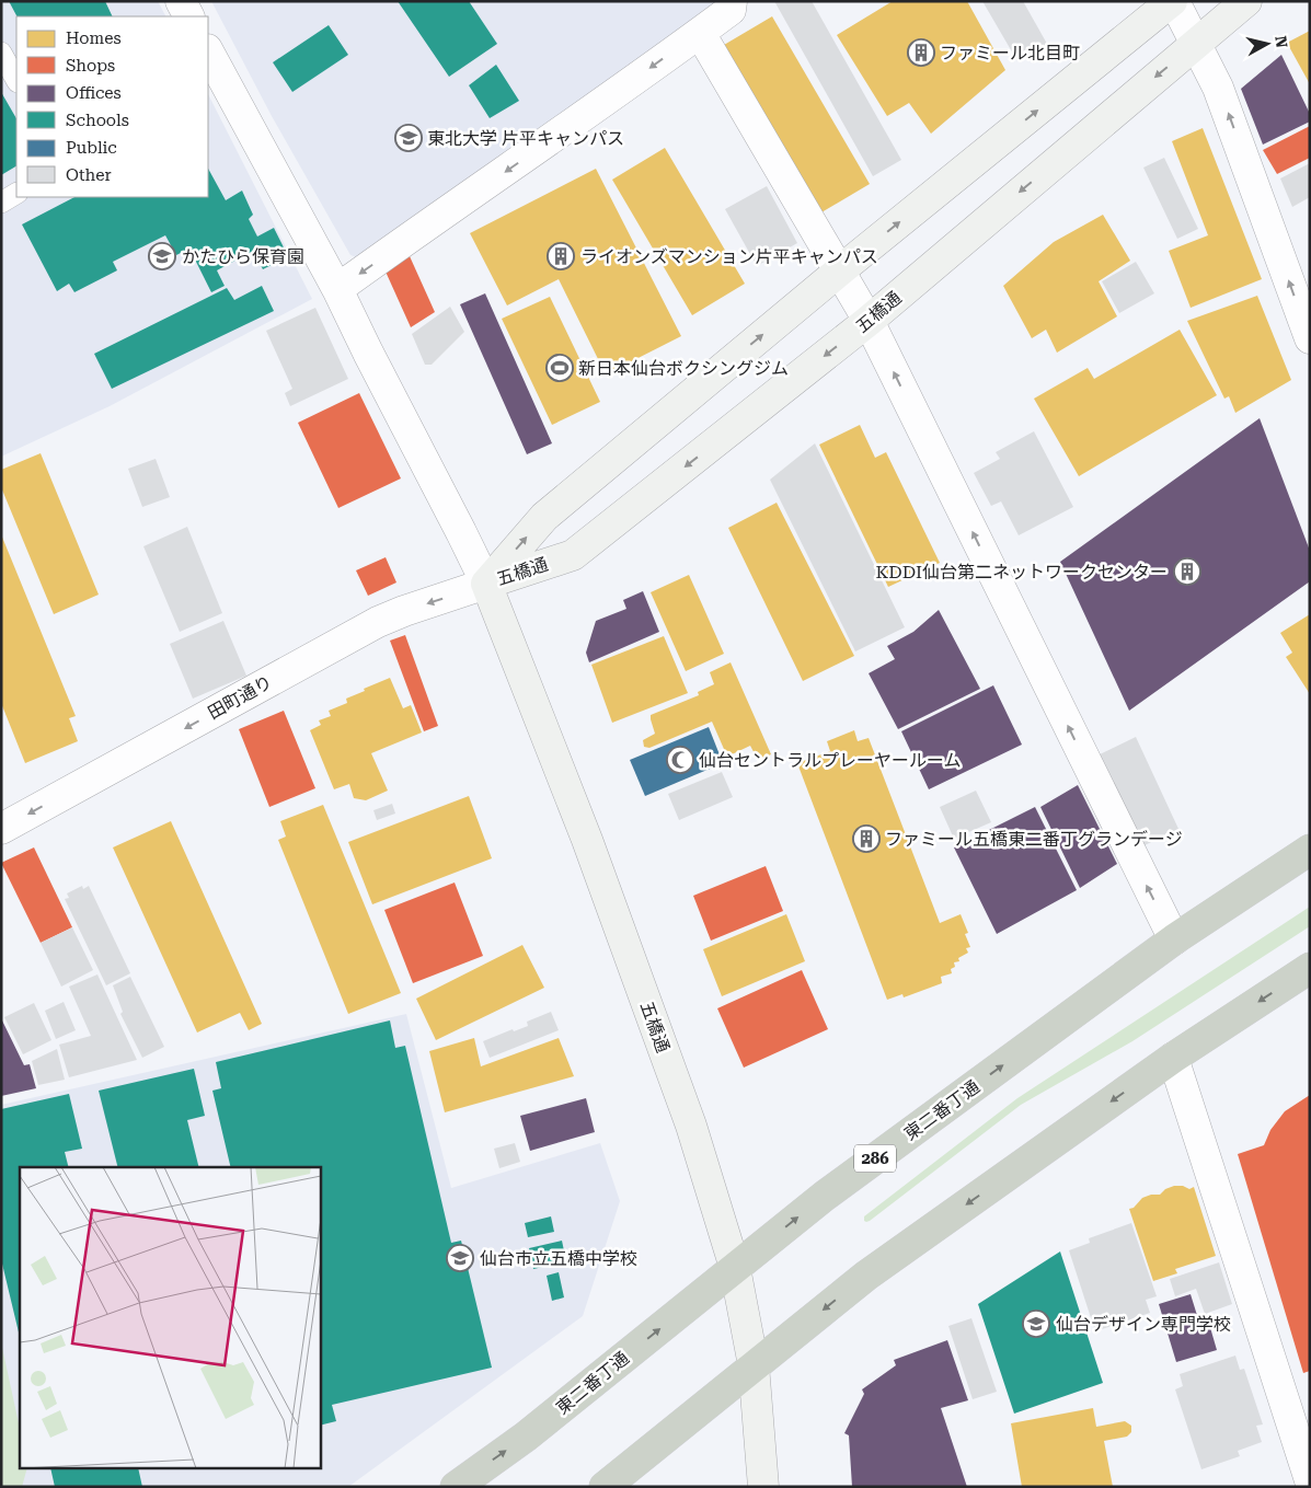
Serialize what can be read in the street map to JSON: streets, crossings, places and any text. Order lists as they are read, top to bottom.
{
  "streets": {
    "highway": ["東二番丁通", "286"],
    "street": ["五橋通", "田町通り"]
  },
  "crossings": [
    ["五橋通", "田町通り"],
    ["五橋通", "東二番丁通"]
  ],
  "one_way": ["田町通り"],
  "places": {
    "building": [
      "ファミール北目町",
      "ライオンズマンション片平キャンパス",
      "KDDI仙台第二ネットワークセンター",
      "ファミール五橋東二番丁グランデージ"
    ],
    "school or university": [
      "東北大学 片平キャンパス",
      "かたひら保育園",
      "仙台市立五橋中学校",
      "仙台デザイン専門学校"
    ],
    "sports": ["新日本仙台ボクシングジム"],
    "mosque": ["仙台セントラルプレーヤールーム"]
  },
  "legend": [
    "Homes",
    "Shops",
    "Offices",
    "Schools",
    "Public",
    "Other"
  ],
  "north": "right"
}
